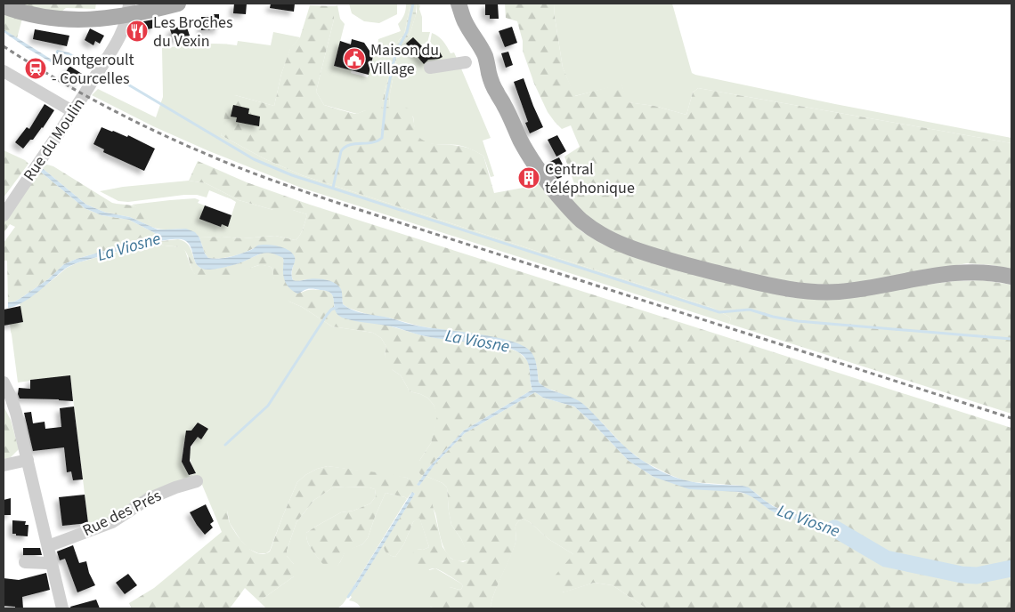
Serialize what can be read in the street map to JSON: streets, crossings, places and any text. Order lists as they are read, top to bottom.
{
  "streets": {
    "street": ["Rue du Moulin", "Rue des Prés"]
  },
  "water": ["La Viosne"],
  "places": {
    "restaurant": ["Les Broches du Vexin"],
    "public building": ["Maison du Village"],
    "station": ["Montgeroult - Courcelles"],
    "building": ["Central téléphonique"]
  }
}
